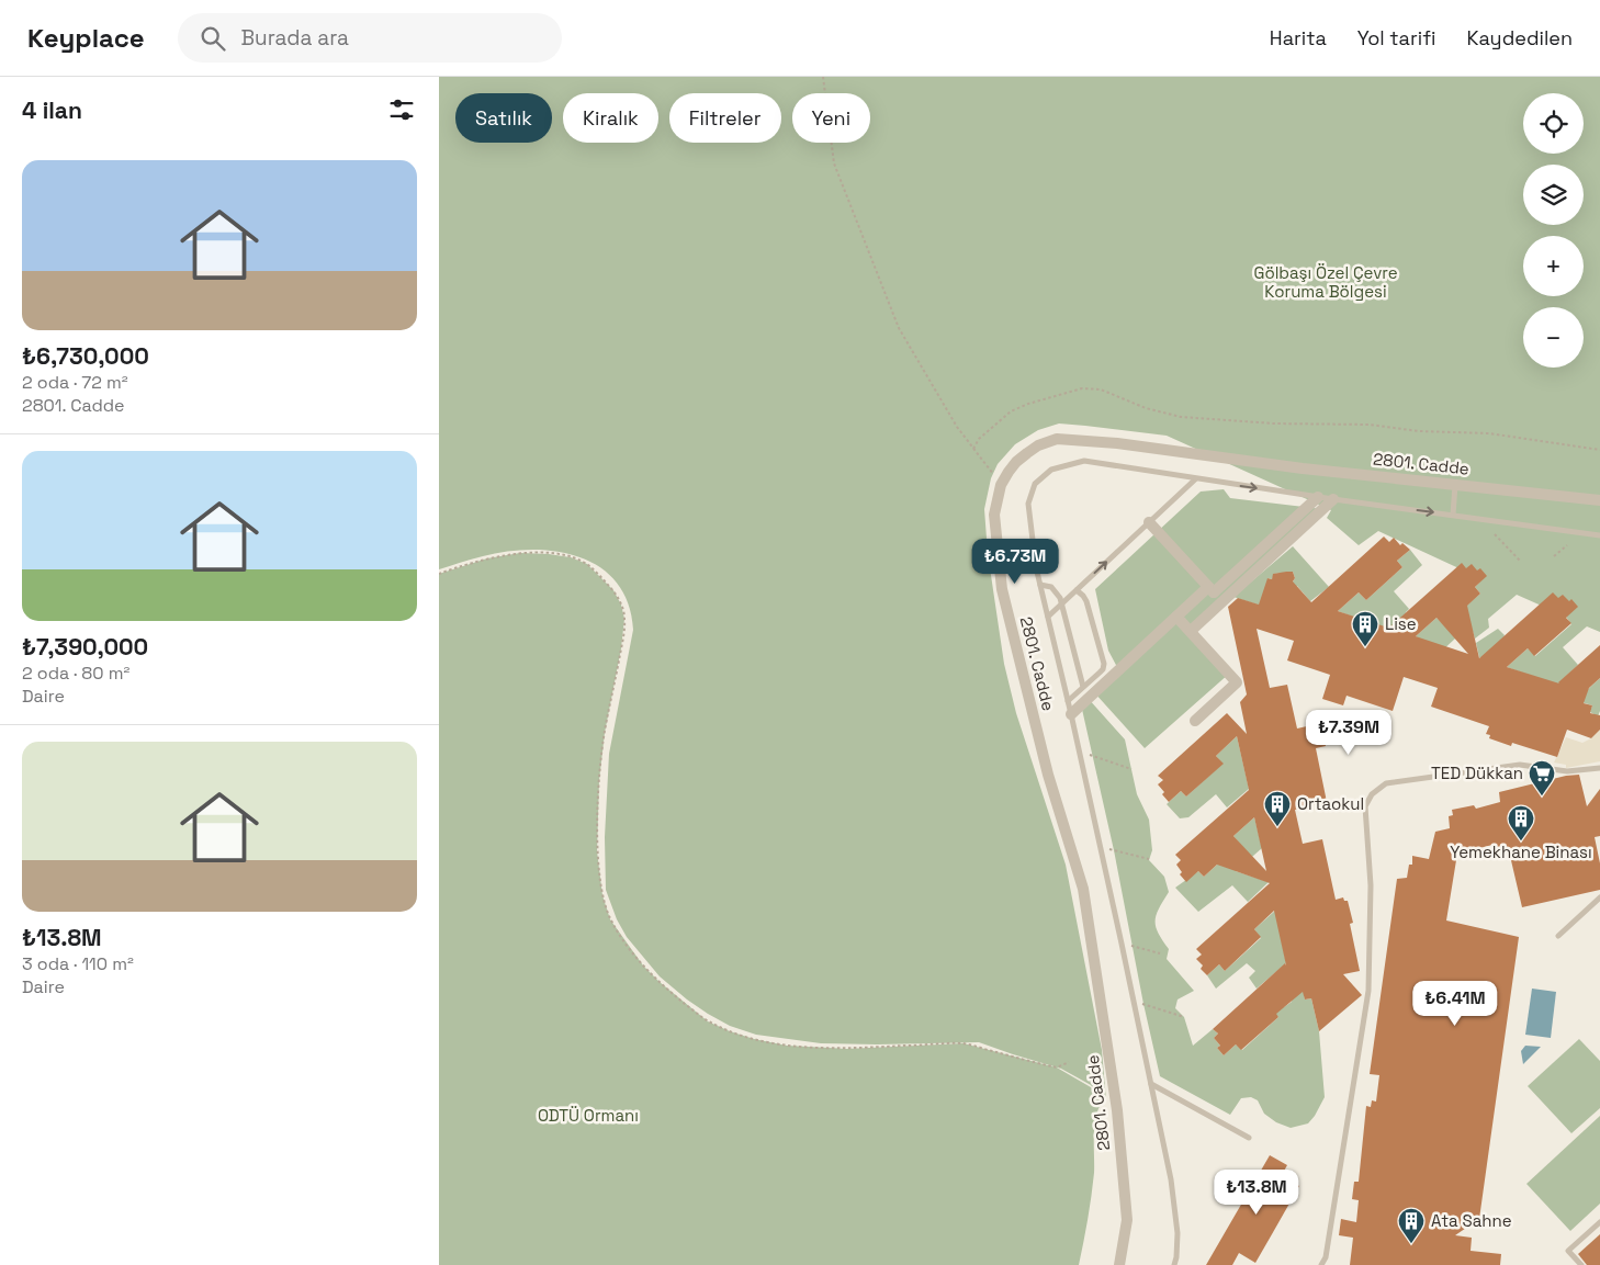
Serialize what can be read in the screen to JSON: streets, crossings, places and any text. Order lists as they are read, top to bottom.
{
  "streets": {
    "street": ["2801. Cadde"]
  },
  "parks": ["Gölbaşı Özel Çevre Koruma Bölgesi", "ODTÜ Ormanı"],
  "places": {
    "building": [
      "Lise",
      "Ortaokul",
      "Yemekhane Binası",
      "Ata Sahne"
    ],
    "supermarket": ["TED Dükkan"]
  },
  "page": {
    "header": "Keyplace",
    "search": "Burada ara",
    "nav": ["Harita", "Yol tarifi", "Kaydedilen"],
    "heading": "4 ilan",
    "map_buttons": ["+", "−"],
    "chip": [
      "Satılık",
      "Kiralık",
      "Filtreler",
      "Yeni"
    ],
    "list": [
      {
        "name": "₺6,730,000",
        "note": "2 oda · 72 m² · 2801. Cadde"
      },
      {
        "name": "₺7,390,000",
        "note": "2 oda · 80 m² · Daire"
      },
      {
        "name": "₺13.8M",
        "note": "3 oda · 110 m² · Daire"
      }
    ],
    "price": [
      "₺6.73M",
      "₺7.39M",
      "₺6.41M",
      "₺13.8M"
    ]
  }
}
